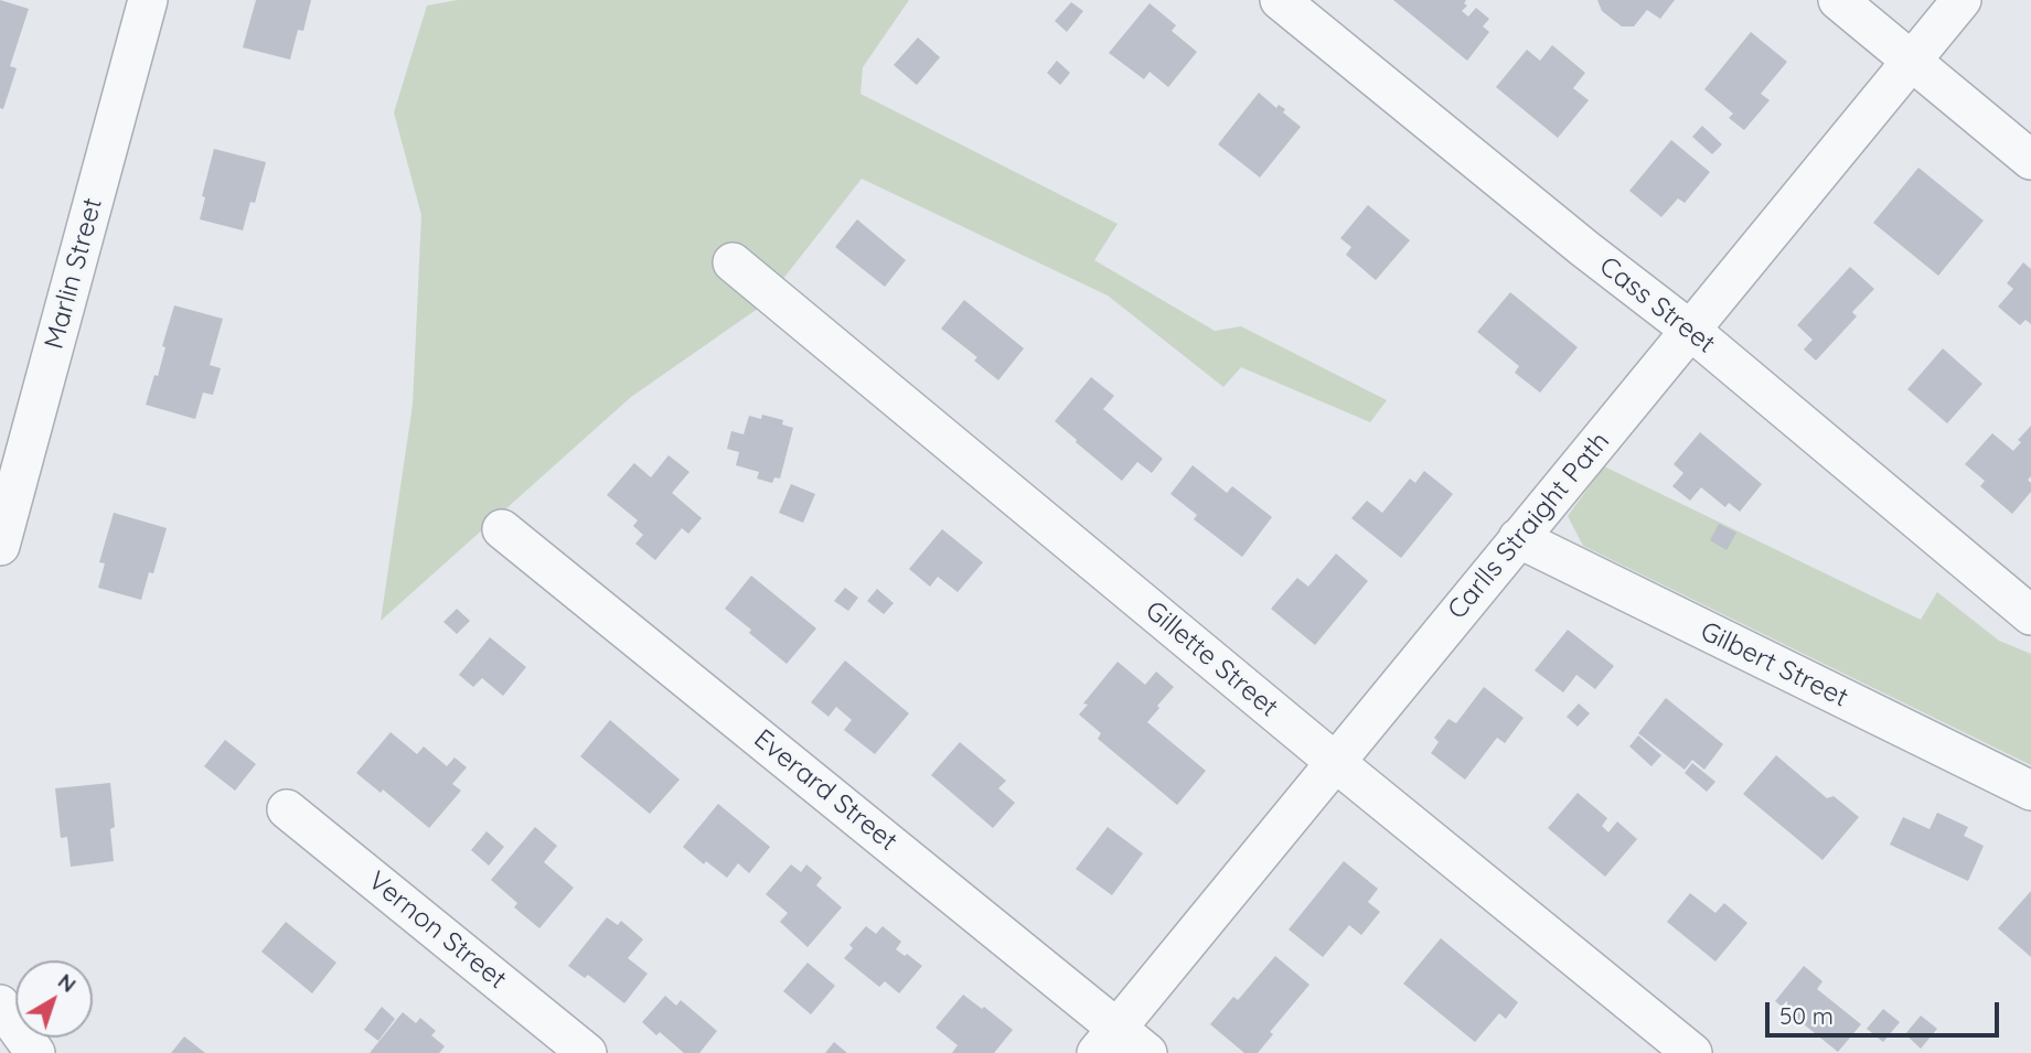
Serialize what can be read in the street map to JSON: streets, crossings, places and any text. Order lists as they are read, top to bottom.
{
  "streets": {
    "street": [
      "Marlin Street",
      "Cass Street",
      "Carlls Straight Path",
      "Gillette Street",
      "Gilbert Street",
      "Everard Street",
      "Vernon Street"
    ]
  },
  "crossings": [
    ["Cass Street", "Carlls Straight Path"],
    ["Carlls Straight Path", "Gillette Street"],
    ["Carlls Straight Path", "Gilbert Street"],
    ["Carlls Straight Path", "Everard Street"]
  ],
  "scale_bar": "50 m",
  "north": "top right"
}
